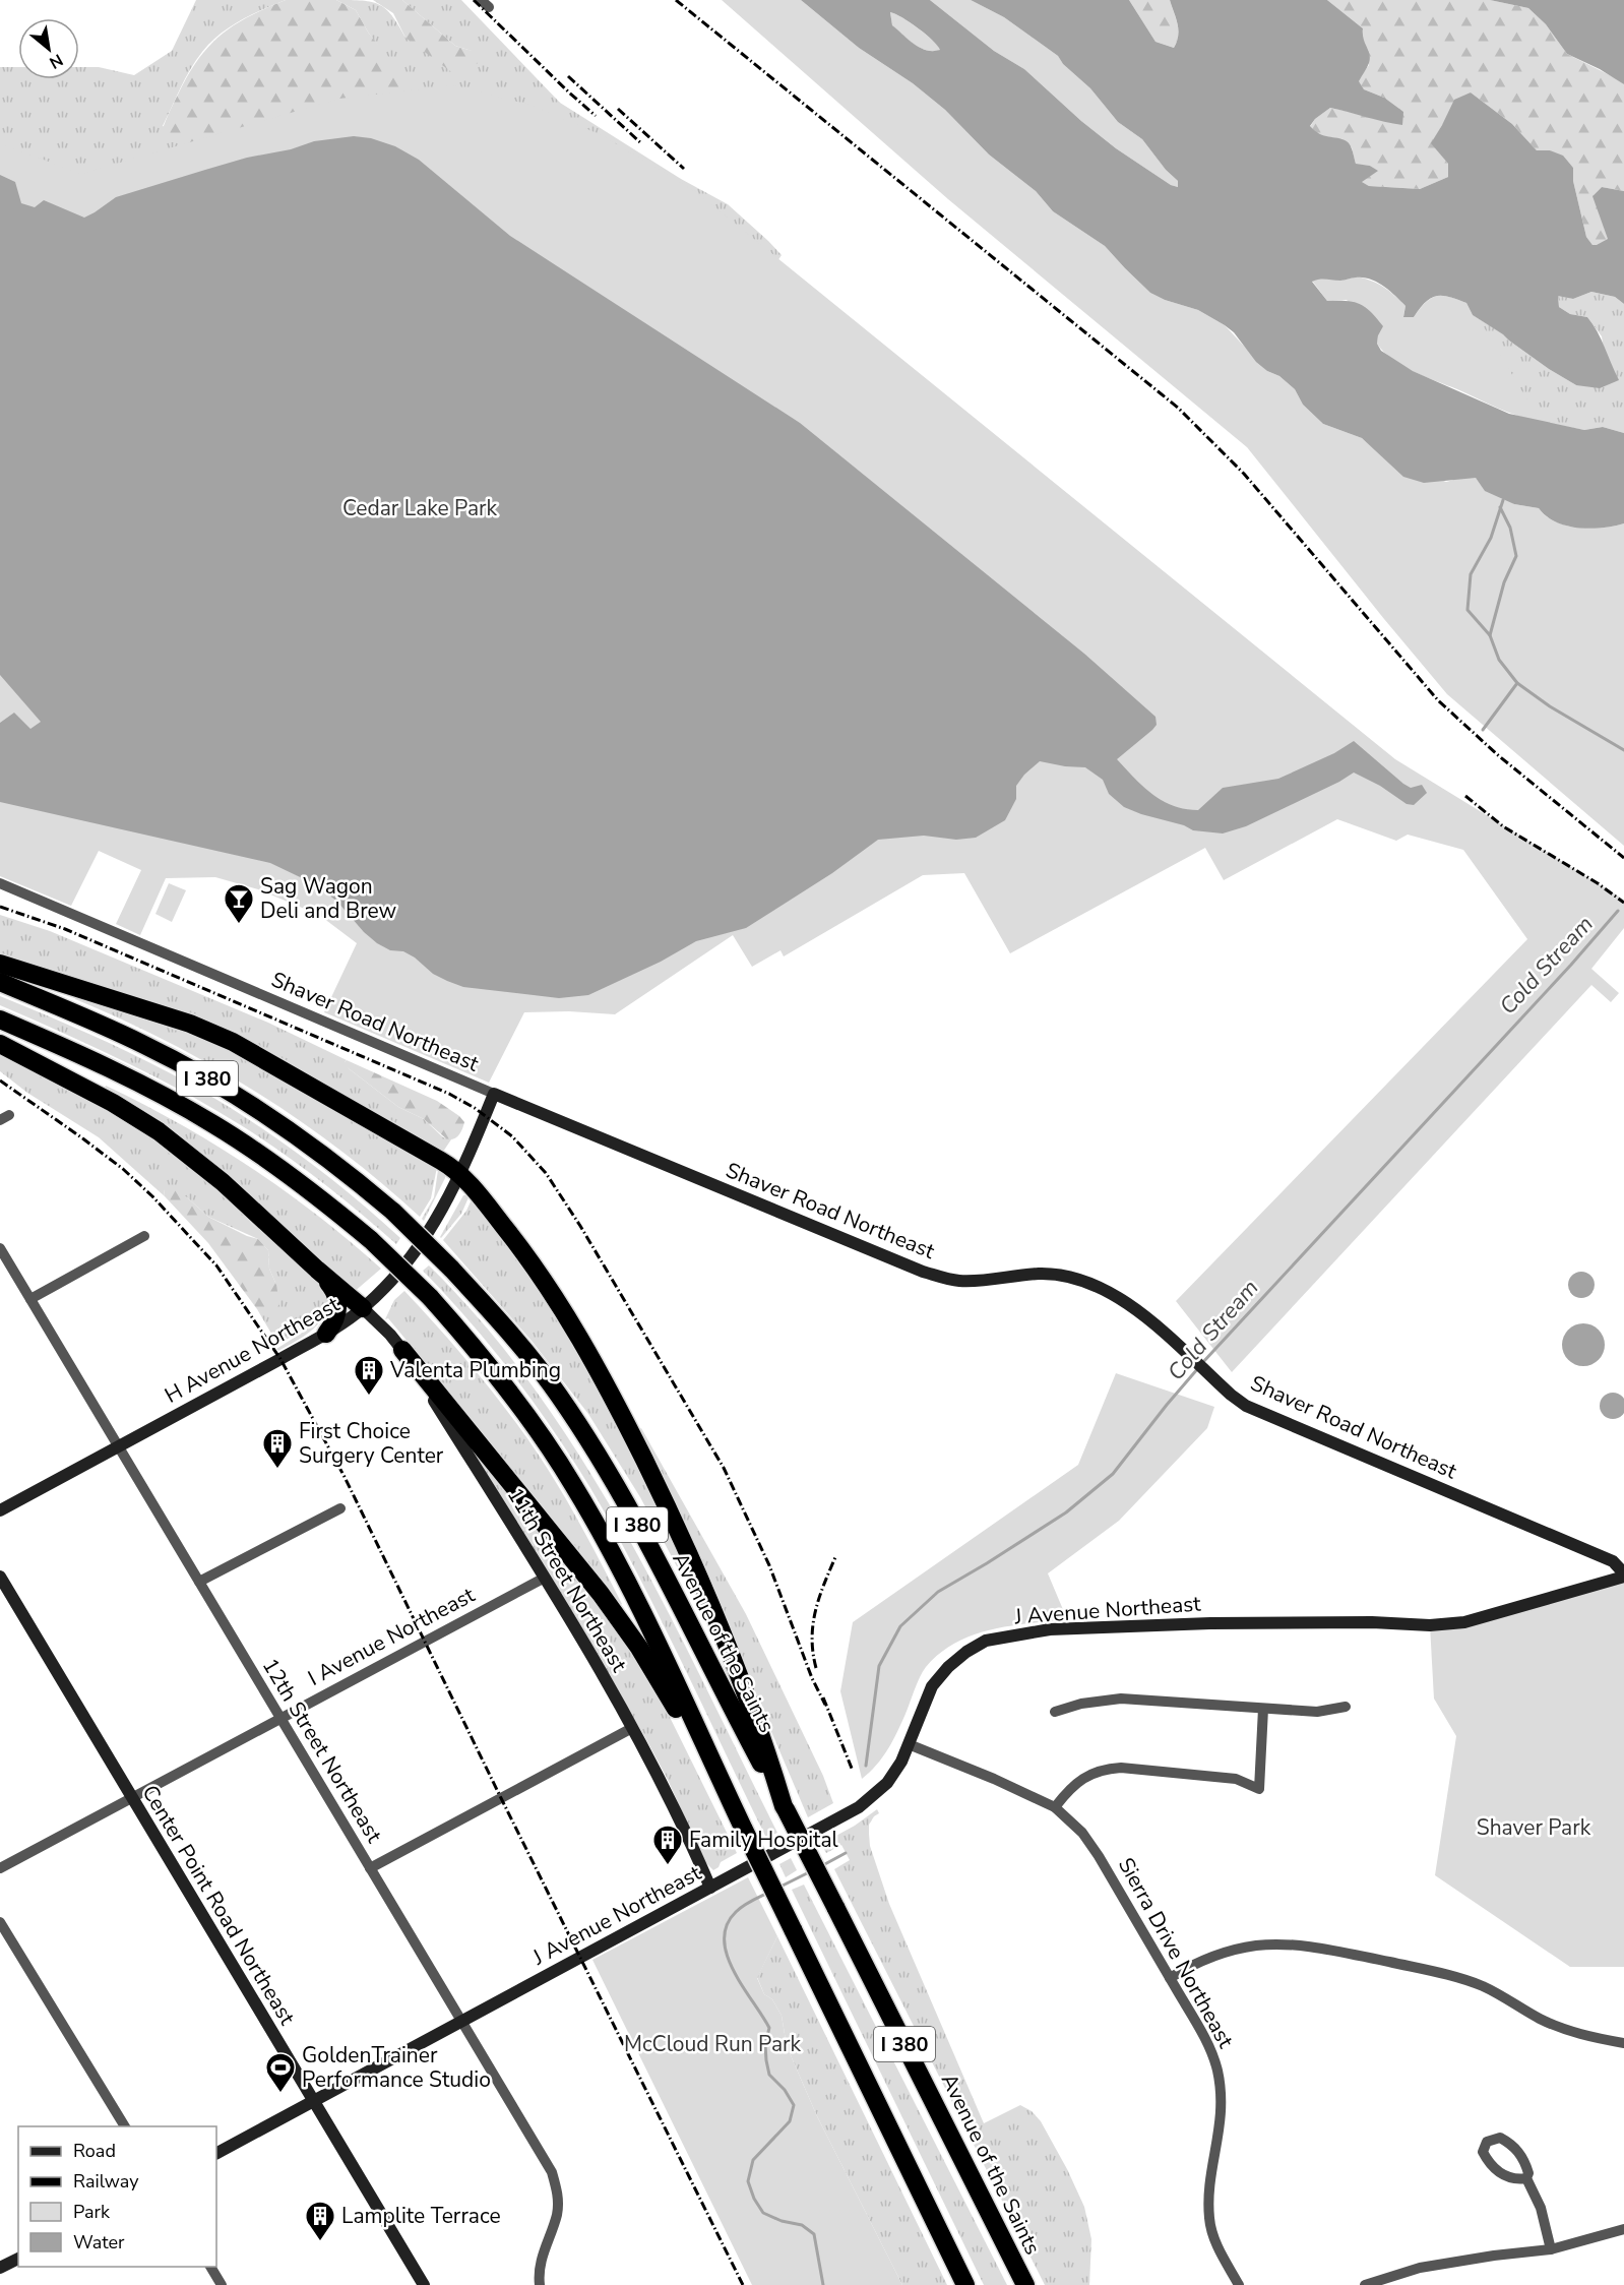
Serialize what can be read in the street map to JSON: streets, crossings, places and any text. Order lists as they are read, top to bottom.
{
  "streets": {
    "highway": ["I 380", "Avenue of the Saints"],
    "street": [
      "Shaver Road Northeast",
      "H Avenue Northeast",
      "11th Street Northeast",
      "J Avenue Northeast",
      "I Avenue Northeast",
      "12th Street Northeast",
      "Center Point Road Northeast",
      "Sierra Drive Northeast"
    ]
  },
  "crossings": [
    ["Shaver Road Northeast", "H Avenue Northeast"],
    ["Shaver Road Northeast", "J Avenue Northeast"],
    ["H Avenue Northeast", "11th Street Northeast"],
    ["H Avenue Northeast", "12th Street Northeast"],
    ["11th Street Northeast", "J Avenue Northeast"],
    ["11th Street Northeast", "I Avenue Northeast"],
    ["J Avenue Northeast", "12th Street Northeast"],
    ["J Avenue Northeast", "Center Point Road Northeast"],
    ["J Avenue Northeast", "Sierra Drive Northeast"],
    ["I Avenue Northeast", "12th Street Northeast"],
    ["I Avenue Northeast", "Center Point Road Northeast"]
  ],
  "water": ["Cold Stream"],
  "parks": ["Cedar Lake Park", "Shaver Park", "McCloud Run Park"],
  "places": {
    "bar": ["Sag Wagon Deli and Brew"],
    "building": [
      "Valenta Plumbing",
      "First Choice Surgery Center",
      "Family Hospital",
      "Lamplite Terrace"
    ],
    "sports": ["GoldenTrainer Performance Studio"]
  },
  "legend": [
    "Road",
    "Railway",
    "Park",
    "Water"
  ],
  "north": "bottom right"
}
